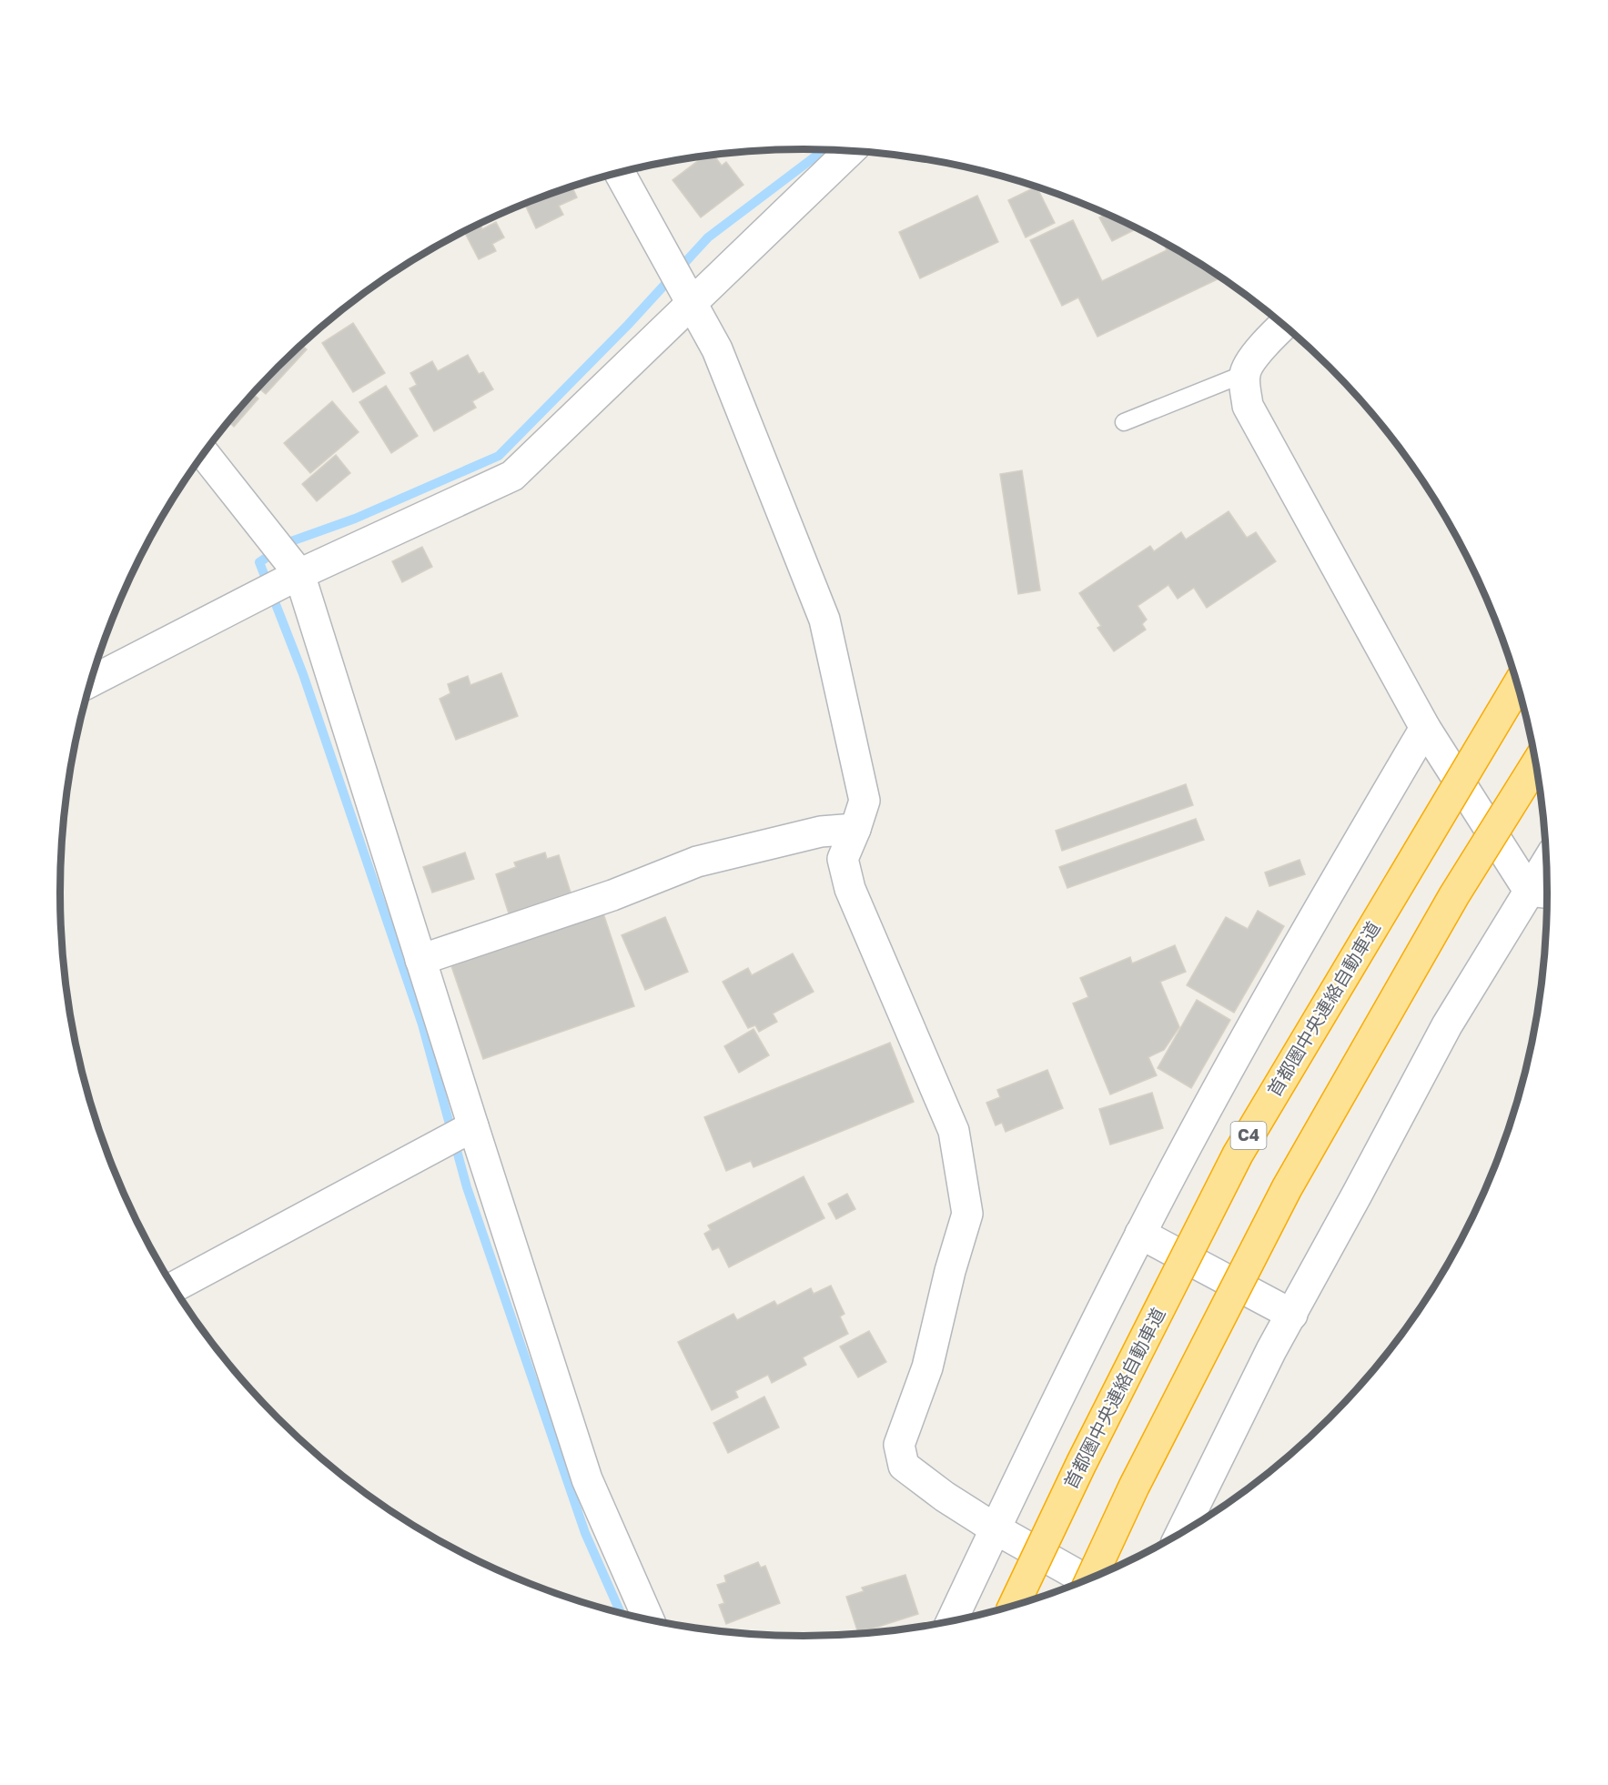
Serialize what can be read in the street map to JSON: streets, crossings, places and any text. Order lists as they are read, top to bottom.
{
  "streets": {
    "highway": ["首都圏中央連絡自動車道", "C4"]
  }
}
